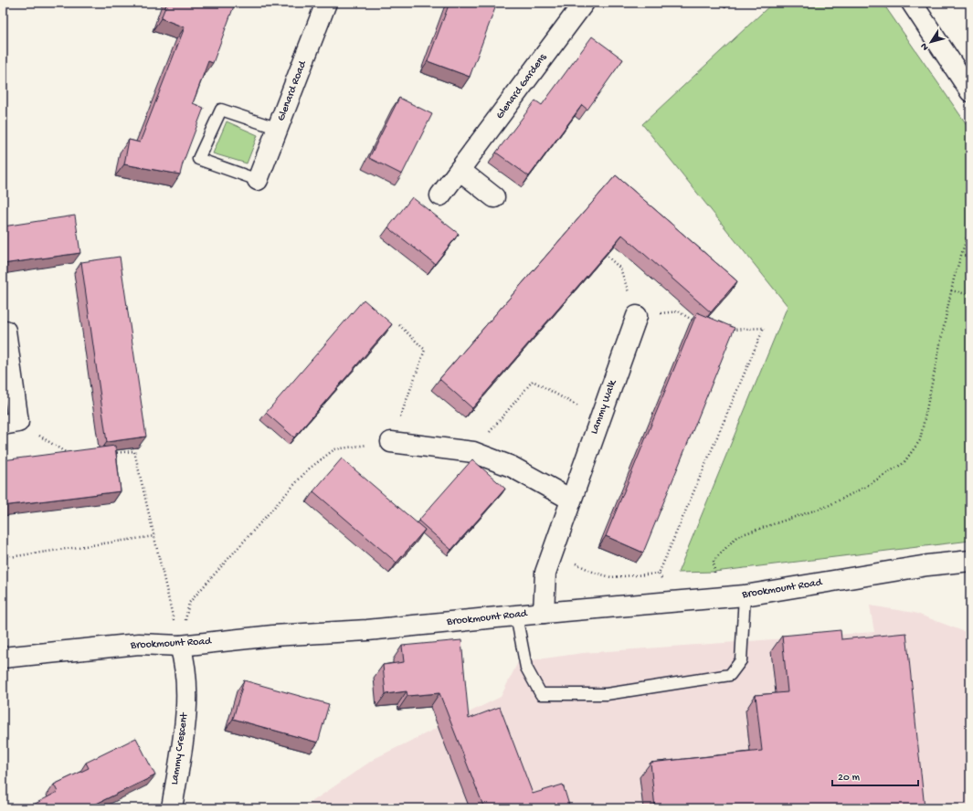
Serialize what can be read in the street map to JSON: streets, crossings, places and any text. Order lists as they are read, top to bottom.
{
  "streets": {
    "street": [
      "Glenard Gardens",
      "Glenard Road",
      "Lammy Walk",
      "Brookmount Road",
      "Lammy Crescent"
    ]
  },
  "crossings": [
    ["Lammy Walk", "Brookmount Road"],
    ["Brookmount Road", "Lammy Crescent"]
  ],
  "scale_bar": "20 m",
  "north": "bottom left"
}
